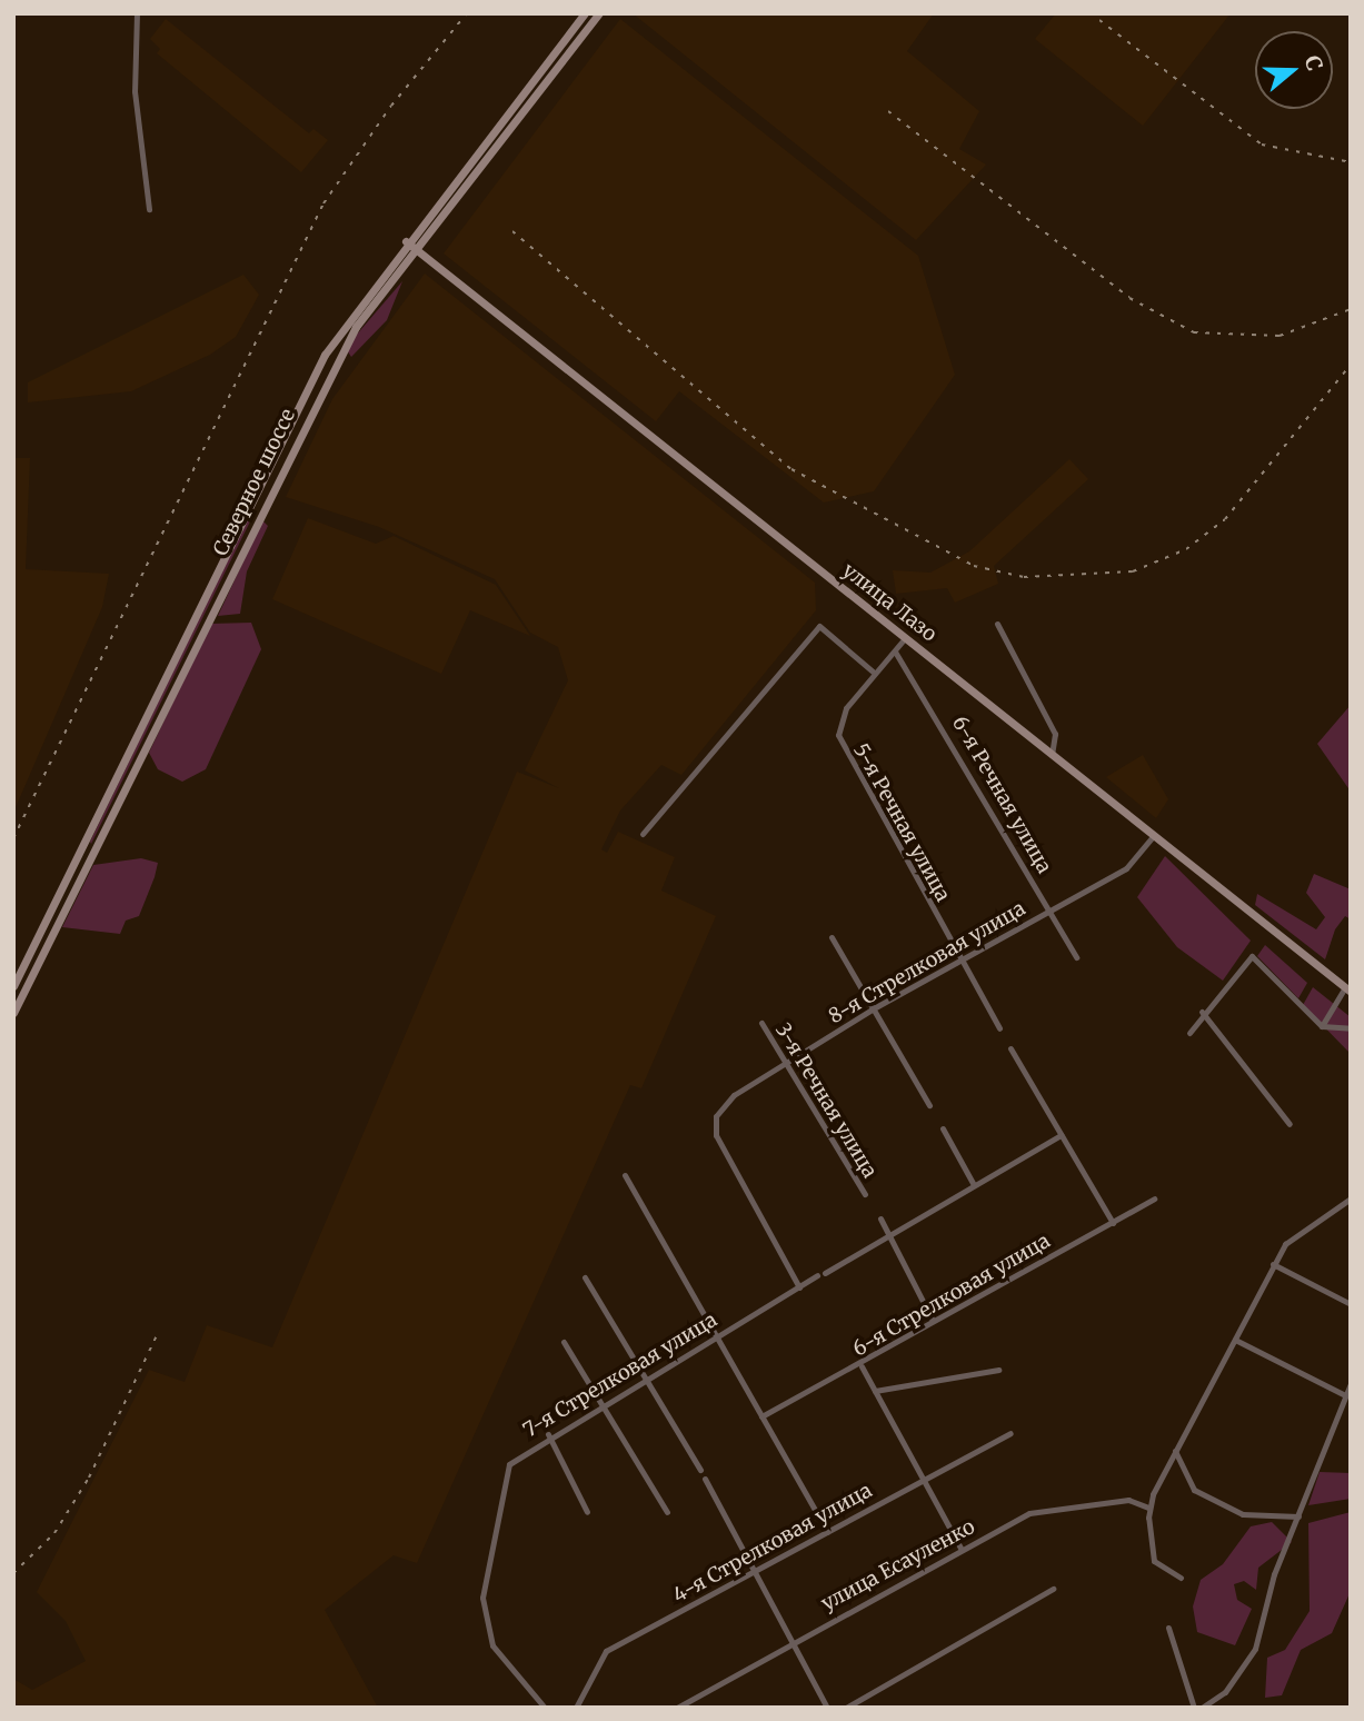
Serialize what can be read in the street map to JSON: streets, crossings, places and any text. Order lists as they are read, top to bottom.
{
  "streets": {
    "main road": ["Северное шоссе", "улица Лазо"],
    "street": [
      "6-я Речная улица",
      "5-я Речная улица",
      "8-я Стрелковая улица",
      "3-я Речная улица",
      "6-я Стрелковая улица",
      "7-я Стрелковая улица",
      "4-я Стрелковая улица",
      "улица Есауленко"
    ]
  },
  "crossings": [
    ["Северное шоссе", "улица Лазо"],
    ["улица Лазо", "5-я Речная улица"],
    ["улица Лазо", "8-я Стрелковая улица"],
    ["6-я Речная улица", "5-я Речная улица"],
    ["6-я Речная улица", "8-я Стрелковая улица"],
    ["5-я Речная улица", "8-я Стрелковая улица"],
    ["8-я Стрелковая улица", "3-я Речная улица"],
    ["8-я Стрелковая улица", "7-я Стрелковая улица"]
  ],
  "north": "right"
}
